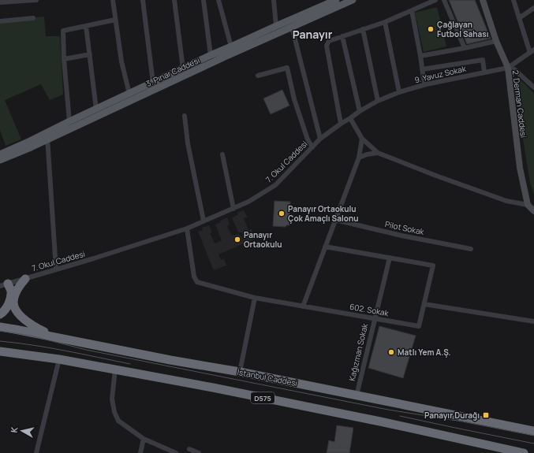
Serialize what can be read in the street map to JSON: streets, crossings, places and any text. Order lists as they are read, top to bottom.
{
  "streets": {
    "highway": ["İstanbul Caddesi", "D575"],
    "main road": ["3. Pınar Caddesi", "2. Derman Caddesi"],
    "street": [
      "9. Yavuz Sokak",
      "7. Okul Caddesi",
      "Pilot Sokak",
      "602. Sokak",
      "Kağızman Sokak"
    ]
  },
  "crossings": [
    ["9. Yavuz Sokak", "2. Derman Caddesi"],
    ["9. Yavuz Sokak", "7. Okul Caddesi"],
    ["7. Okul Caddesi", "602. Sokak"],
    ["602. Sokak", "Kağızman Sokak"],
    ["Kağızman Sokak", "İstanbul Caddesi"]
  ],
  "districts": ["Panayır"],
  "places": {
    "other": [
      "Çağlayan Futbol Sahası",
      "Panayır Ortaokulu Çok Amaçlı Salonu",
      "Panayır Ortaokulu",
      "Matlı Yem A.Ş."
    ],
    "transit": ["Panayır Durağı"]
  },
  "north": "left"
}
